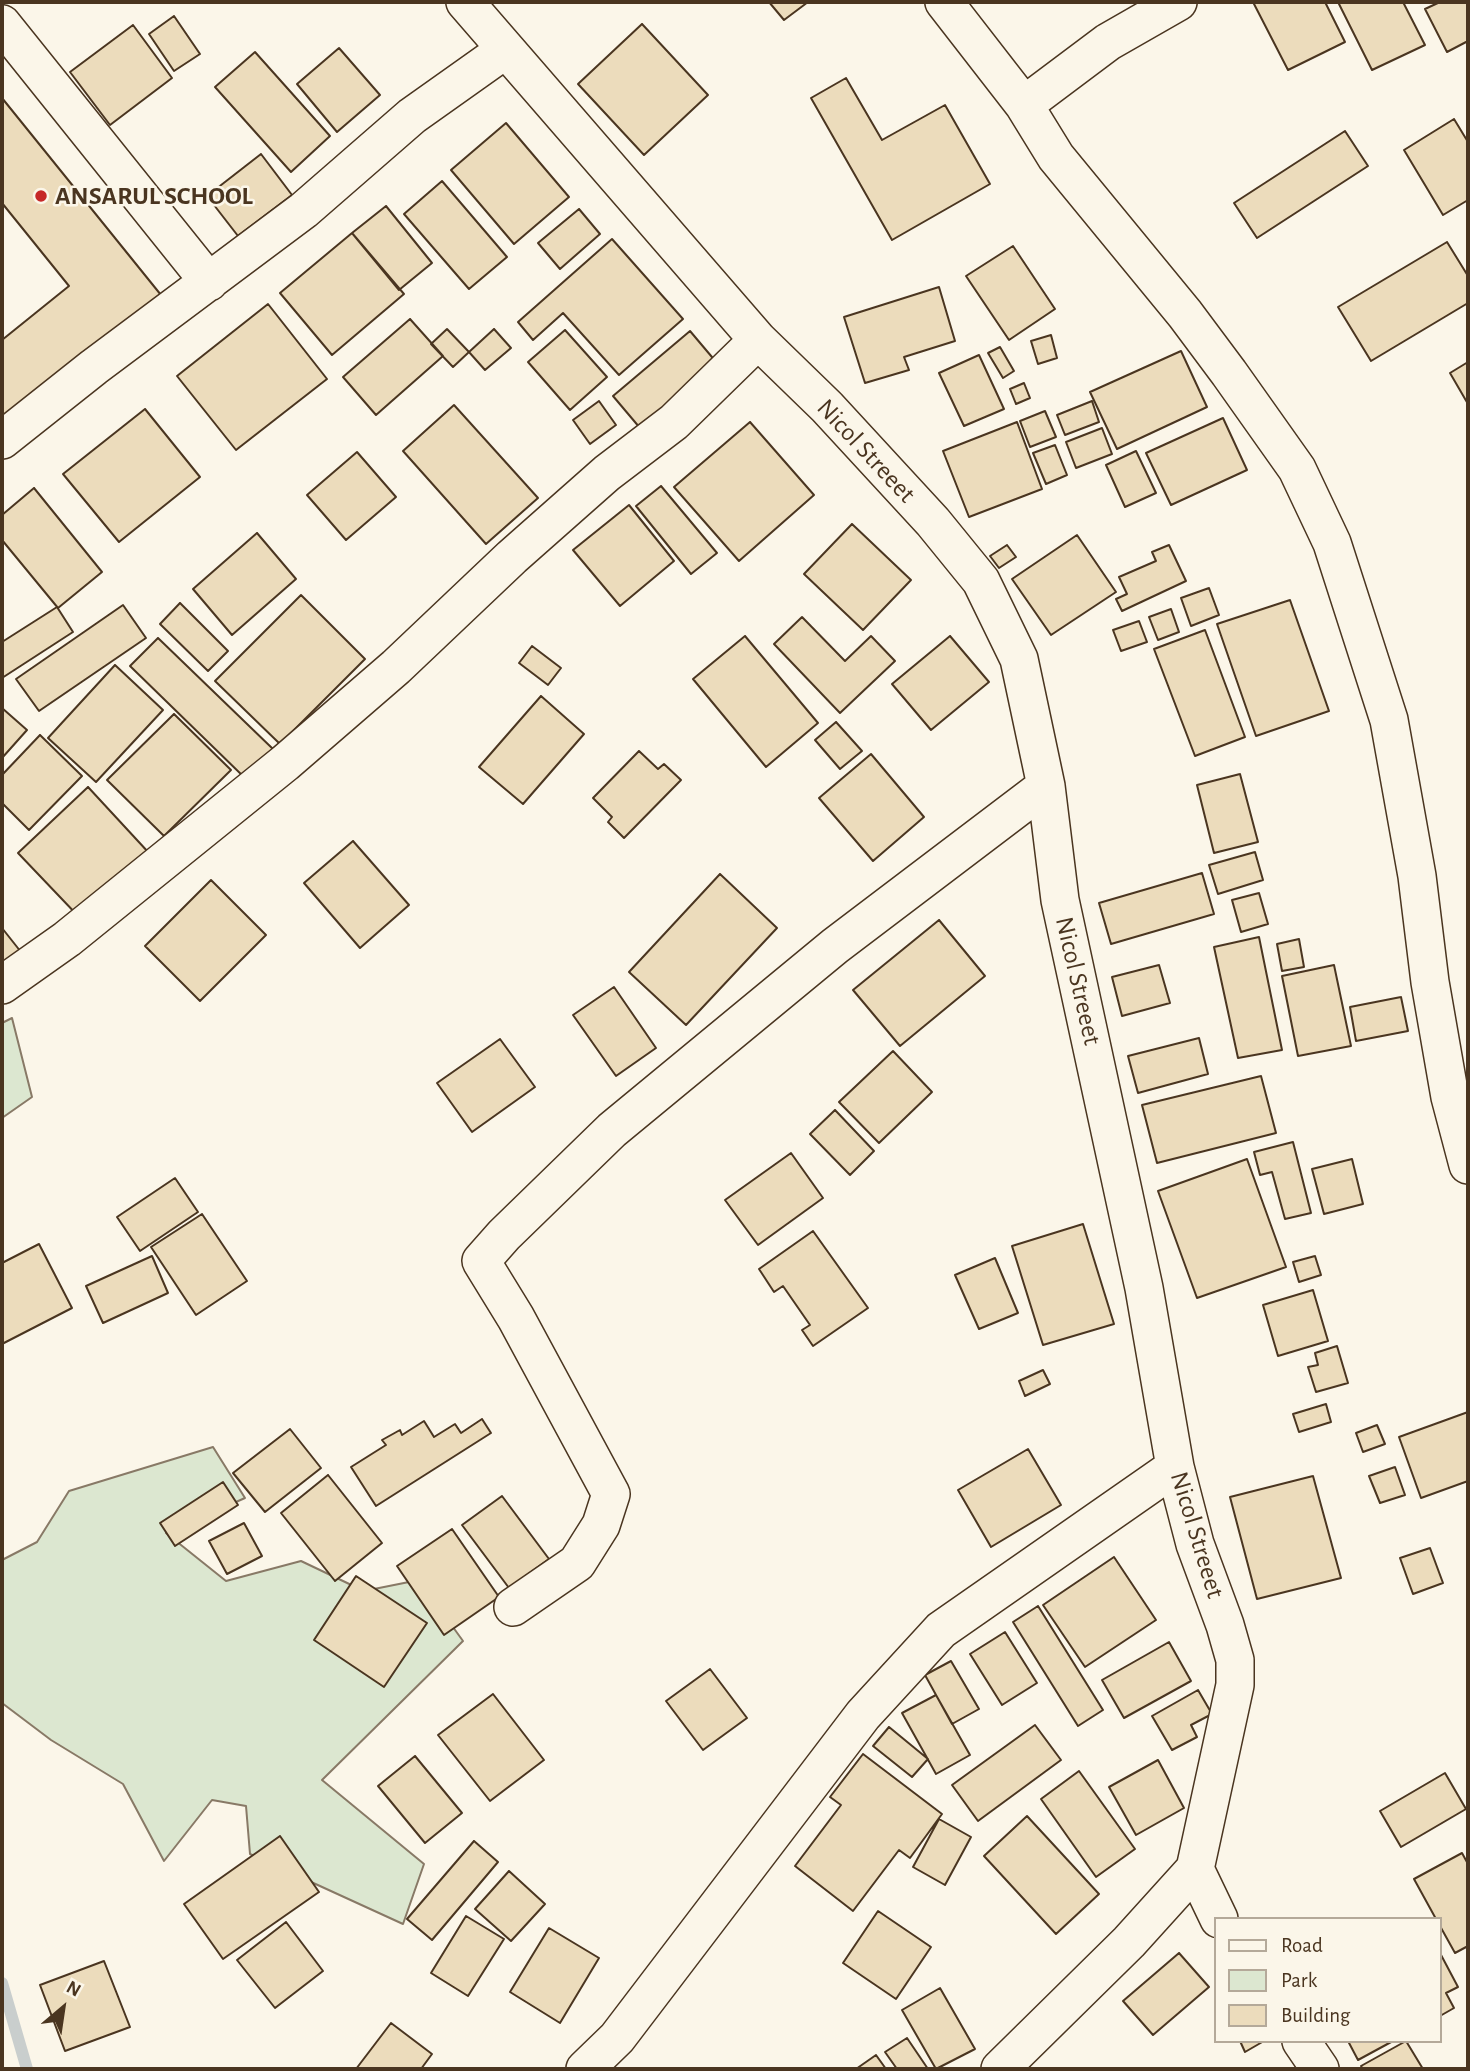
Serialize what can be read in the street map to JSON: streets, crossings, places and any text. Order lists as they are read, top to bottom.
{
  "streets": {
    "street": ["Nicol Streeet"]
  },
  "places": ["ANSARUL SCHOOL"],
  "legend": ["Road", "Park", "Building"],
  "north": "top right"
}
